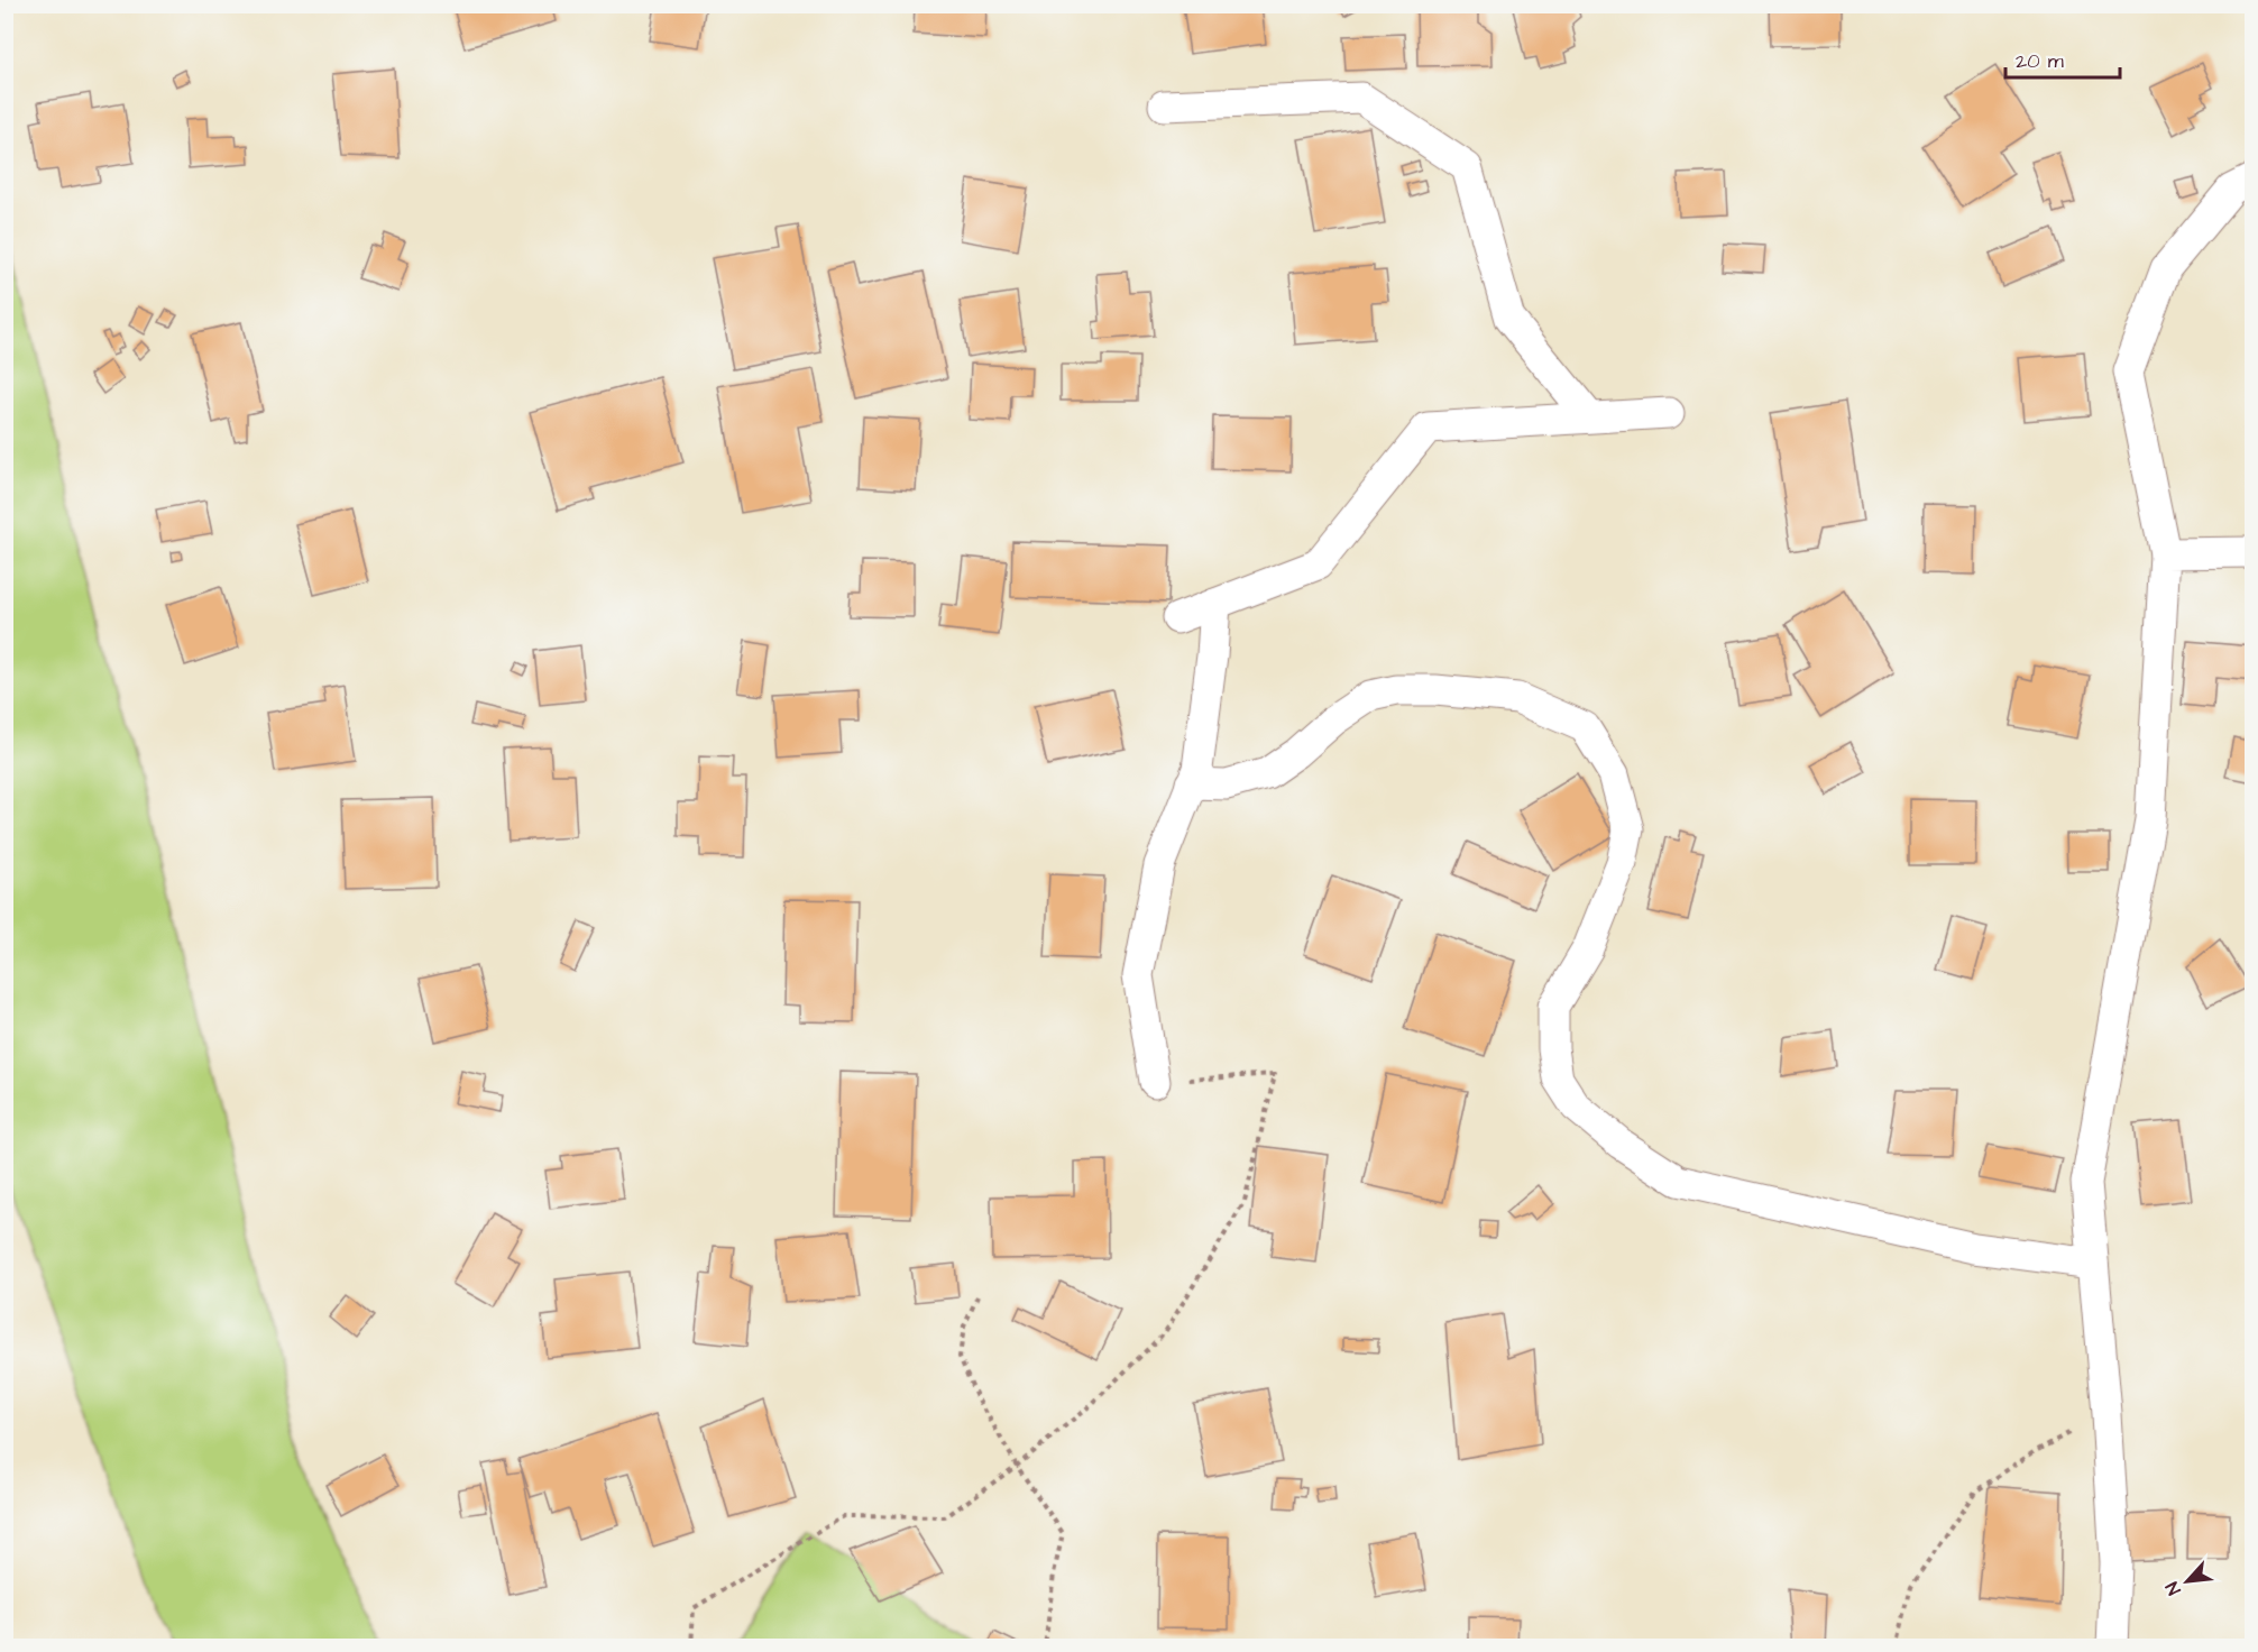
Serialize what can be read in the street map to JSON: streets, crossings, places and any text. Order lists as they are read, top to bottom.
{
  "scale_bar": "20 m",
  "north": "bottom left"
}
